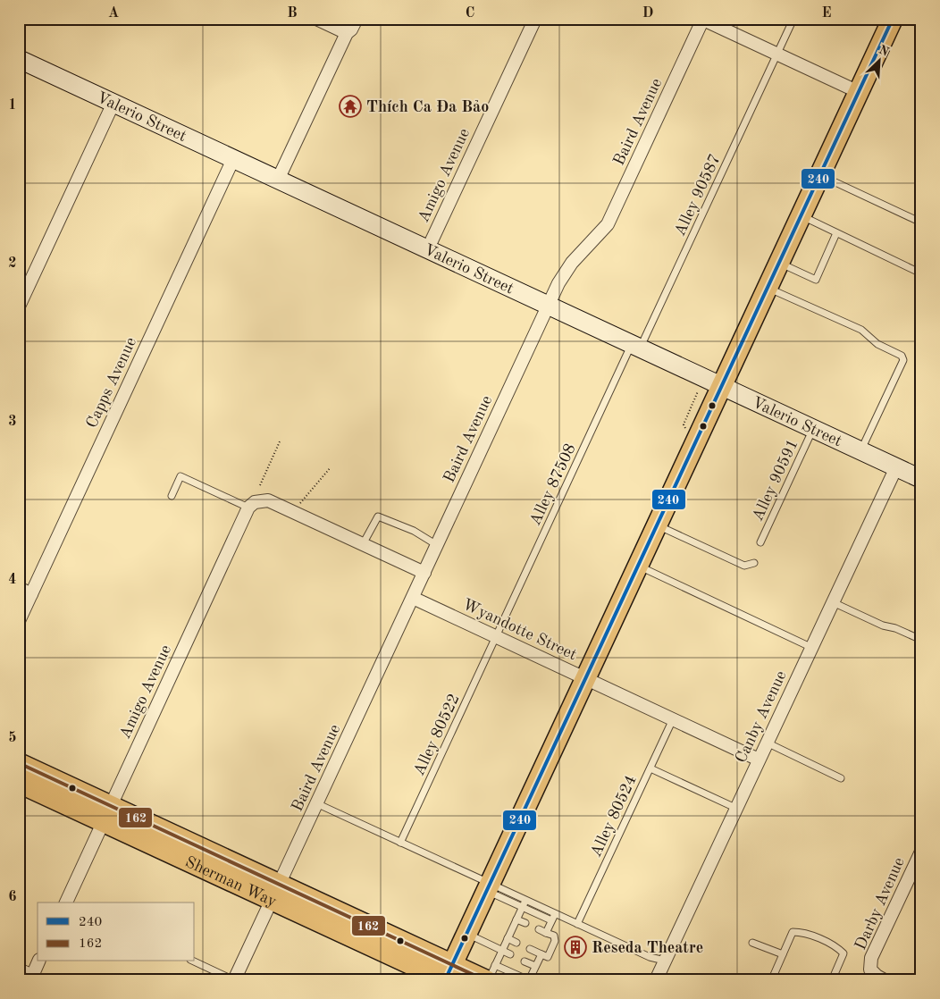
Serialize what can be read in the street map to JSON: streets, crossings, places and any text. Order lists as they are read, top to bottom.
{
  "streets": {
    "main road": ["Sherman Way"],
    "street": [
      "Valerio Street",
      "Baird Avenue",
      "Amigo Avenue",
      "Capps Avenue",
      "Wyandotte Street",
      "Canby Avenue",
      "Darby Avenue"
    ],
    "lane": [
      "Alley 90587",
      "Alley 90591",
      "Alley 87508",
      "Alley 80522",
      "Alley 80524"
    ]
  },
  "crossings": [
    ["Valerio Street", "Baird Avenue"],
    ["Valerio Street", "Amigo Avenue"],
    ["Valerio Street", "Alley 90587"],
    ["Valerio Street", "Capps Avenue"],
    ["Valerio Street", "Alley 90591"],
    ["Valerio Street", "Alley 87508"],
    ["Valerio Street", "Canby Avenue"],
    ["Baird Avenue", "Wyandotte Street"],
    ["Baird Avenue", "Sherman Way"],
    ["Amigo Avenue", "Sherman Way"],
    ["Alley 90587", "Alley 87508"],
    ["Alley 87508", "Wyandotte Street"],
    ["Alley 87508", "Alley 80522"],
    ["Wyandotte Street", "Canby Avenue"],
    ["Wyandotte Street", "Alley 80522"],
    ["Wyandotte Street", "Alley 80524"]
  ],
  "places": {
    "temple": ["Thích Ca Đa Bảo"],
    "building": ["Reseda Theatre"]
  },
  "lines": ["transit line 240", "transit line 162"],
  "legend": ["240", "162"],
  "north": "top right",
  "grid": {
    "columns": [
      "A",
      "B",
      "C",
      "D",
      "E"
    ],
    "rows": [
      "1",
      "2",
      "3",
      "4",
      "5",
      "6"
    ]
  }
}
